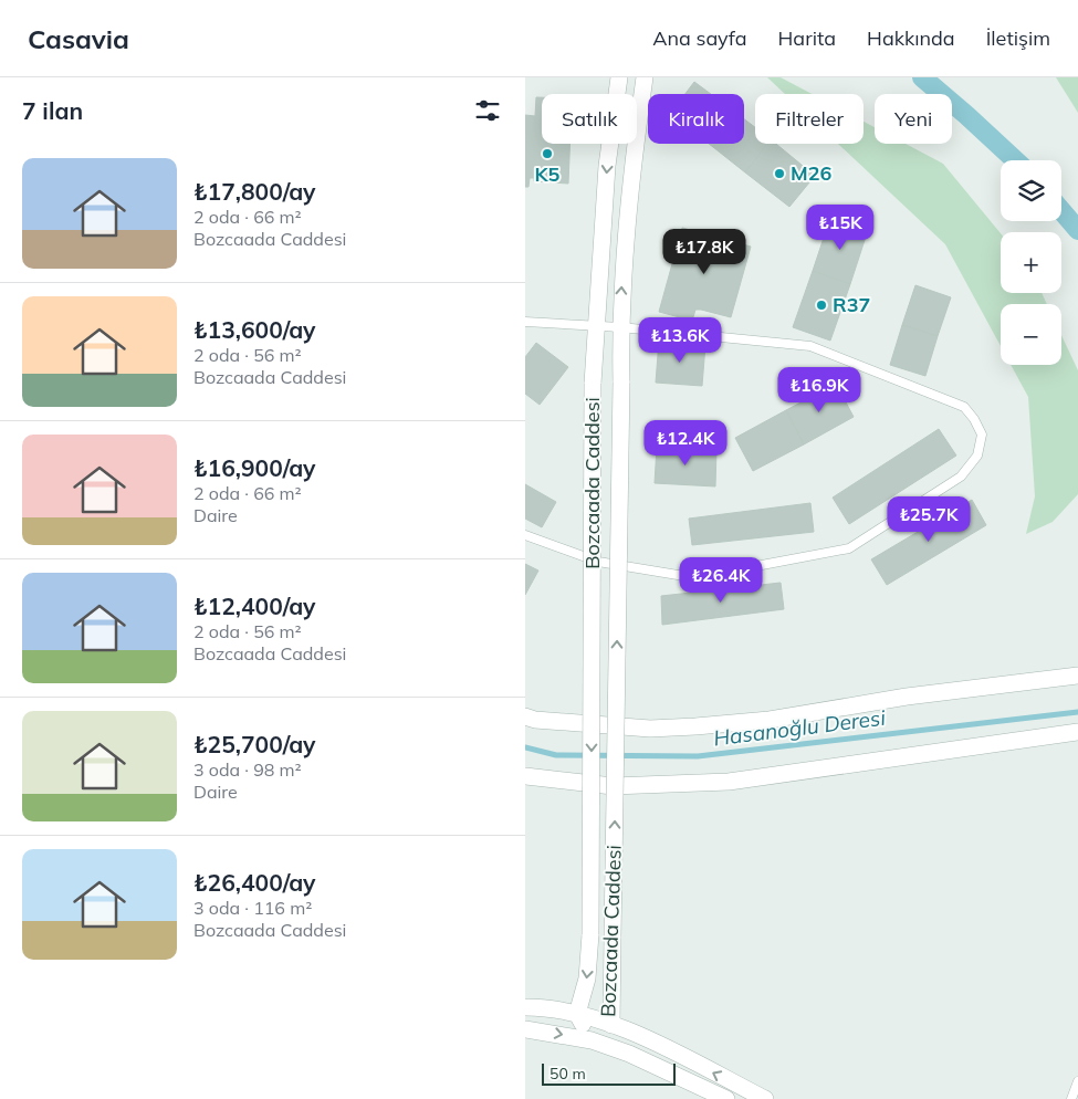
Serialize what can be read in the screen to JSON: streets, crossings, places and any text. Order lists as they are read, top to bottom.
{
  "streets": {
    "street": ["Bozcaada Caddesi"]
  },
  "water": ["Hasanoğlu Deresi"],
  "places": ["K5", "M26", "R37"],
  "scale_bar": "50 m",
  "page": {
    "header": "Casavia",
    "nav": [
      "Ana sayfa",
      "Harita",
      "Hakkında",
      "İletişim"
    ],
    "heading": "7 ilan",
    "chip": [
      "Satılık",
      "Kiralık",
      "Filtreler",
      "Yeni"
    ],
    "list": [
      {
        "name": "₺17,800/ay",
        "note": "2 oda · 66 m² · Bozcaada Caddesi"
      },
      {
        "name": "₺13,600/ay",
        "note": "2 oda · 56 m² · Bozcaada Caddesi"
      },
      {
        "name": "₺16,900/ay",
        "note": "2 oda · 66 m² · Daire"
      },
      {
        "name": "₺12,400/ay",
        "note": "2 oda · 56 m² · Bozcaada Caddesi"
      },
      {
        "name": "₺25,700/ay",
        "note": "3 oda · 98 m² · Daire"
      },
      {
        "name": "₺26,400/ay",
        "note": "3 oda · 116 m² · Bozcaada Caddesi"
      }
    ],
    "map_buttons": ["+", "−"],
    "price": [
      "₺15K",
      "₺17.8K",
      "₺13.6K",
      "₺16.9K",
      "₺12.4K",
      "₺25.7K",
      "₺26.4K"
    ],
    "scale": "50 m"
  }
}
